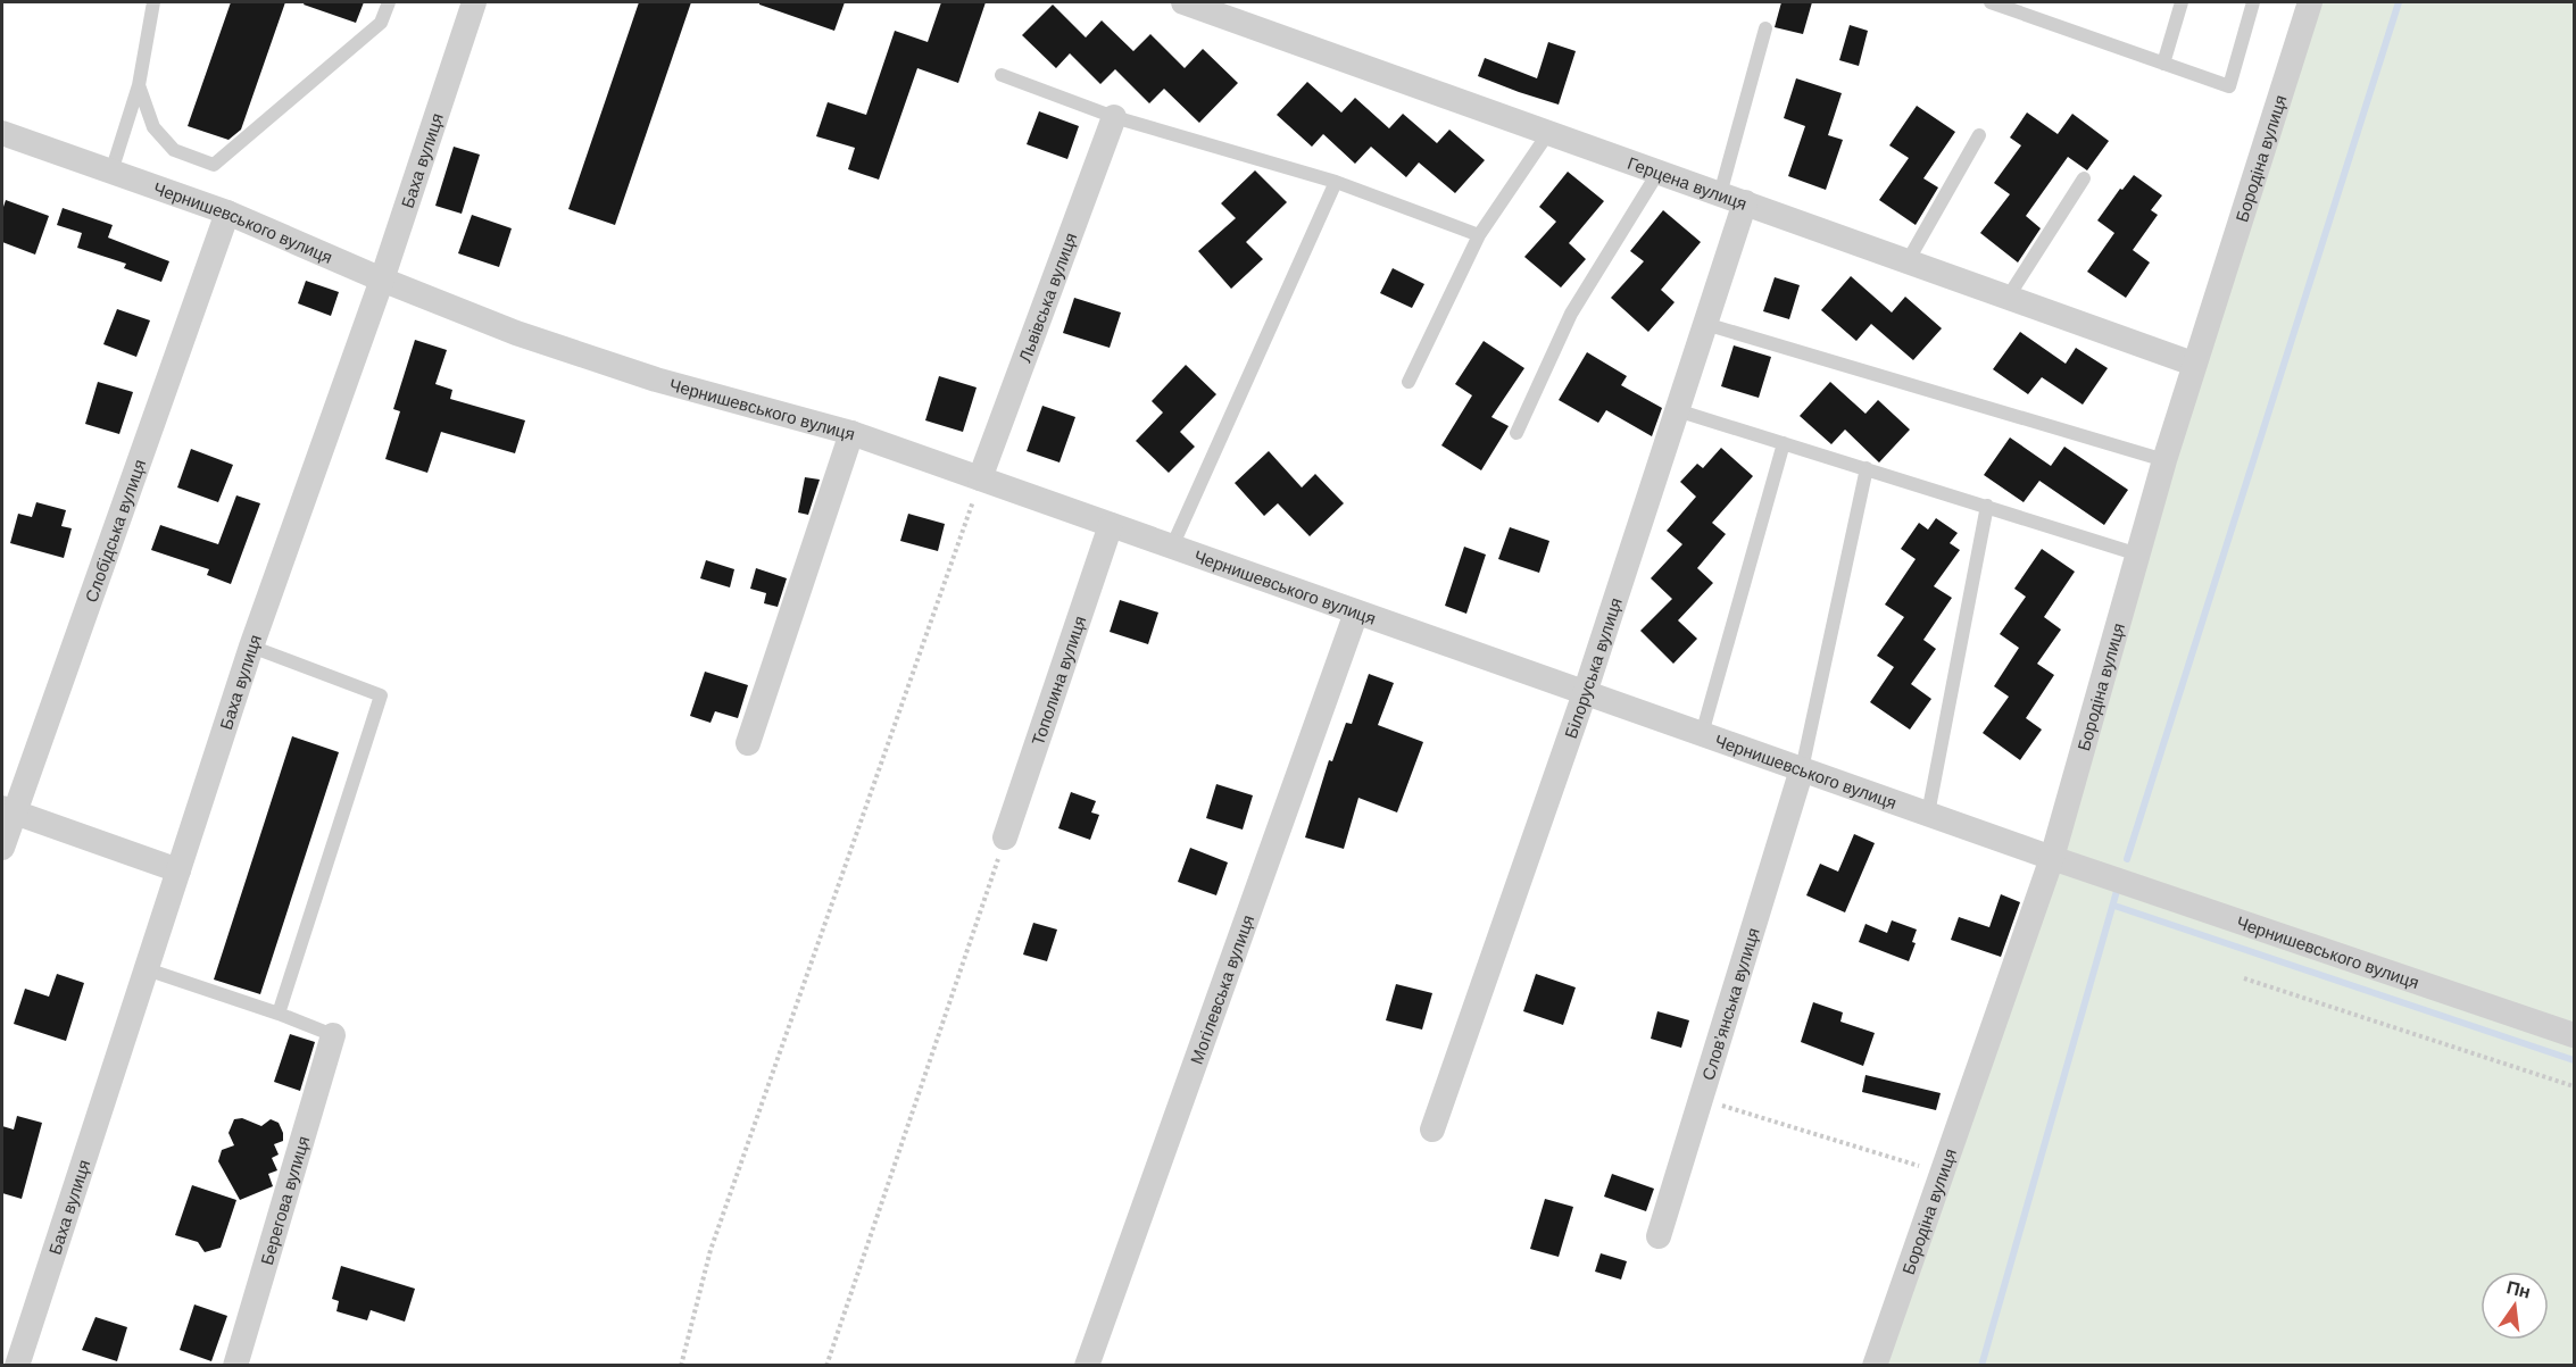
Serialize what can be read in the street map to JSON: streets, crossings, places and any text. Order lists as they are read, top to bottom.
{
  "streets": {
    "street": [
      "Бородіна вулиця",
      "Баха вулиця",
      "Герцена вулиця",
      "Чернишевського вулиця",
      "Львівська вулиця",
      "Слобідська вулиця",
      "Білоруська вулиця",
      "Тополина вулиця",
      "Могілевська вулиця",
      "Слов’янська вулиця",
      "Берегова вулиця"
    ]
  },
  "crossings": [
    ["Бородіна вулиця", "Герцена вулиця"],
    ["Бородіна вулиця", "Чернишевського вулиця"],
    ["Баха вулиця", "Чернишевського вулиця"],
    ["Герцена вулиця", "Білоруська вулиця"],
    ["Чернишевського вулиця", "Львівська вулиця"],
    ["Чернишевського вулиця", "Слобідська вулиця"],
    ["Чернишевського вулиця", "Білоруська вулиця"],
    ["Чернишевського вулиця", "Тополина вулиця"],
    ["Чернишевського вулиця", "Могілевська вулиця"],
    ["Чернишевського вулиця", "Слов’янська вулиця"]
  ],
  "north": "top"
}
